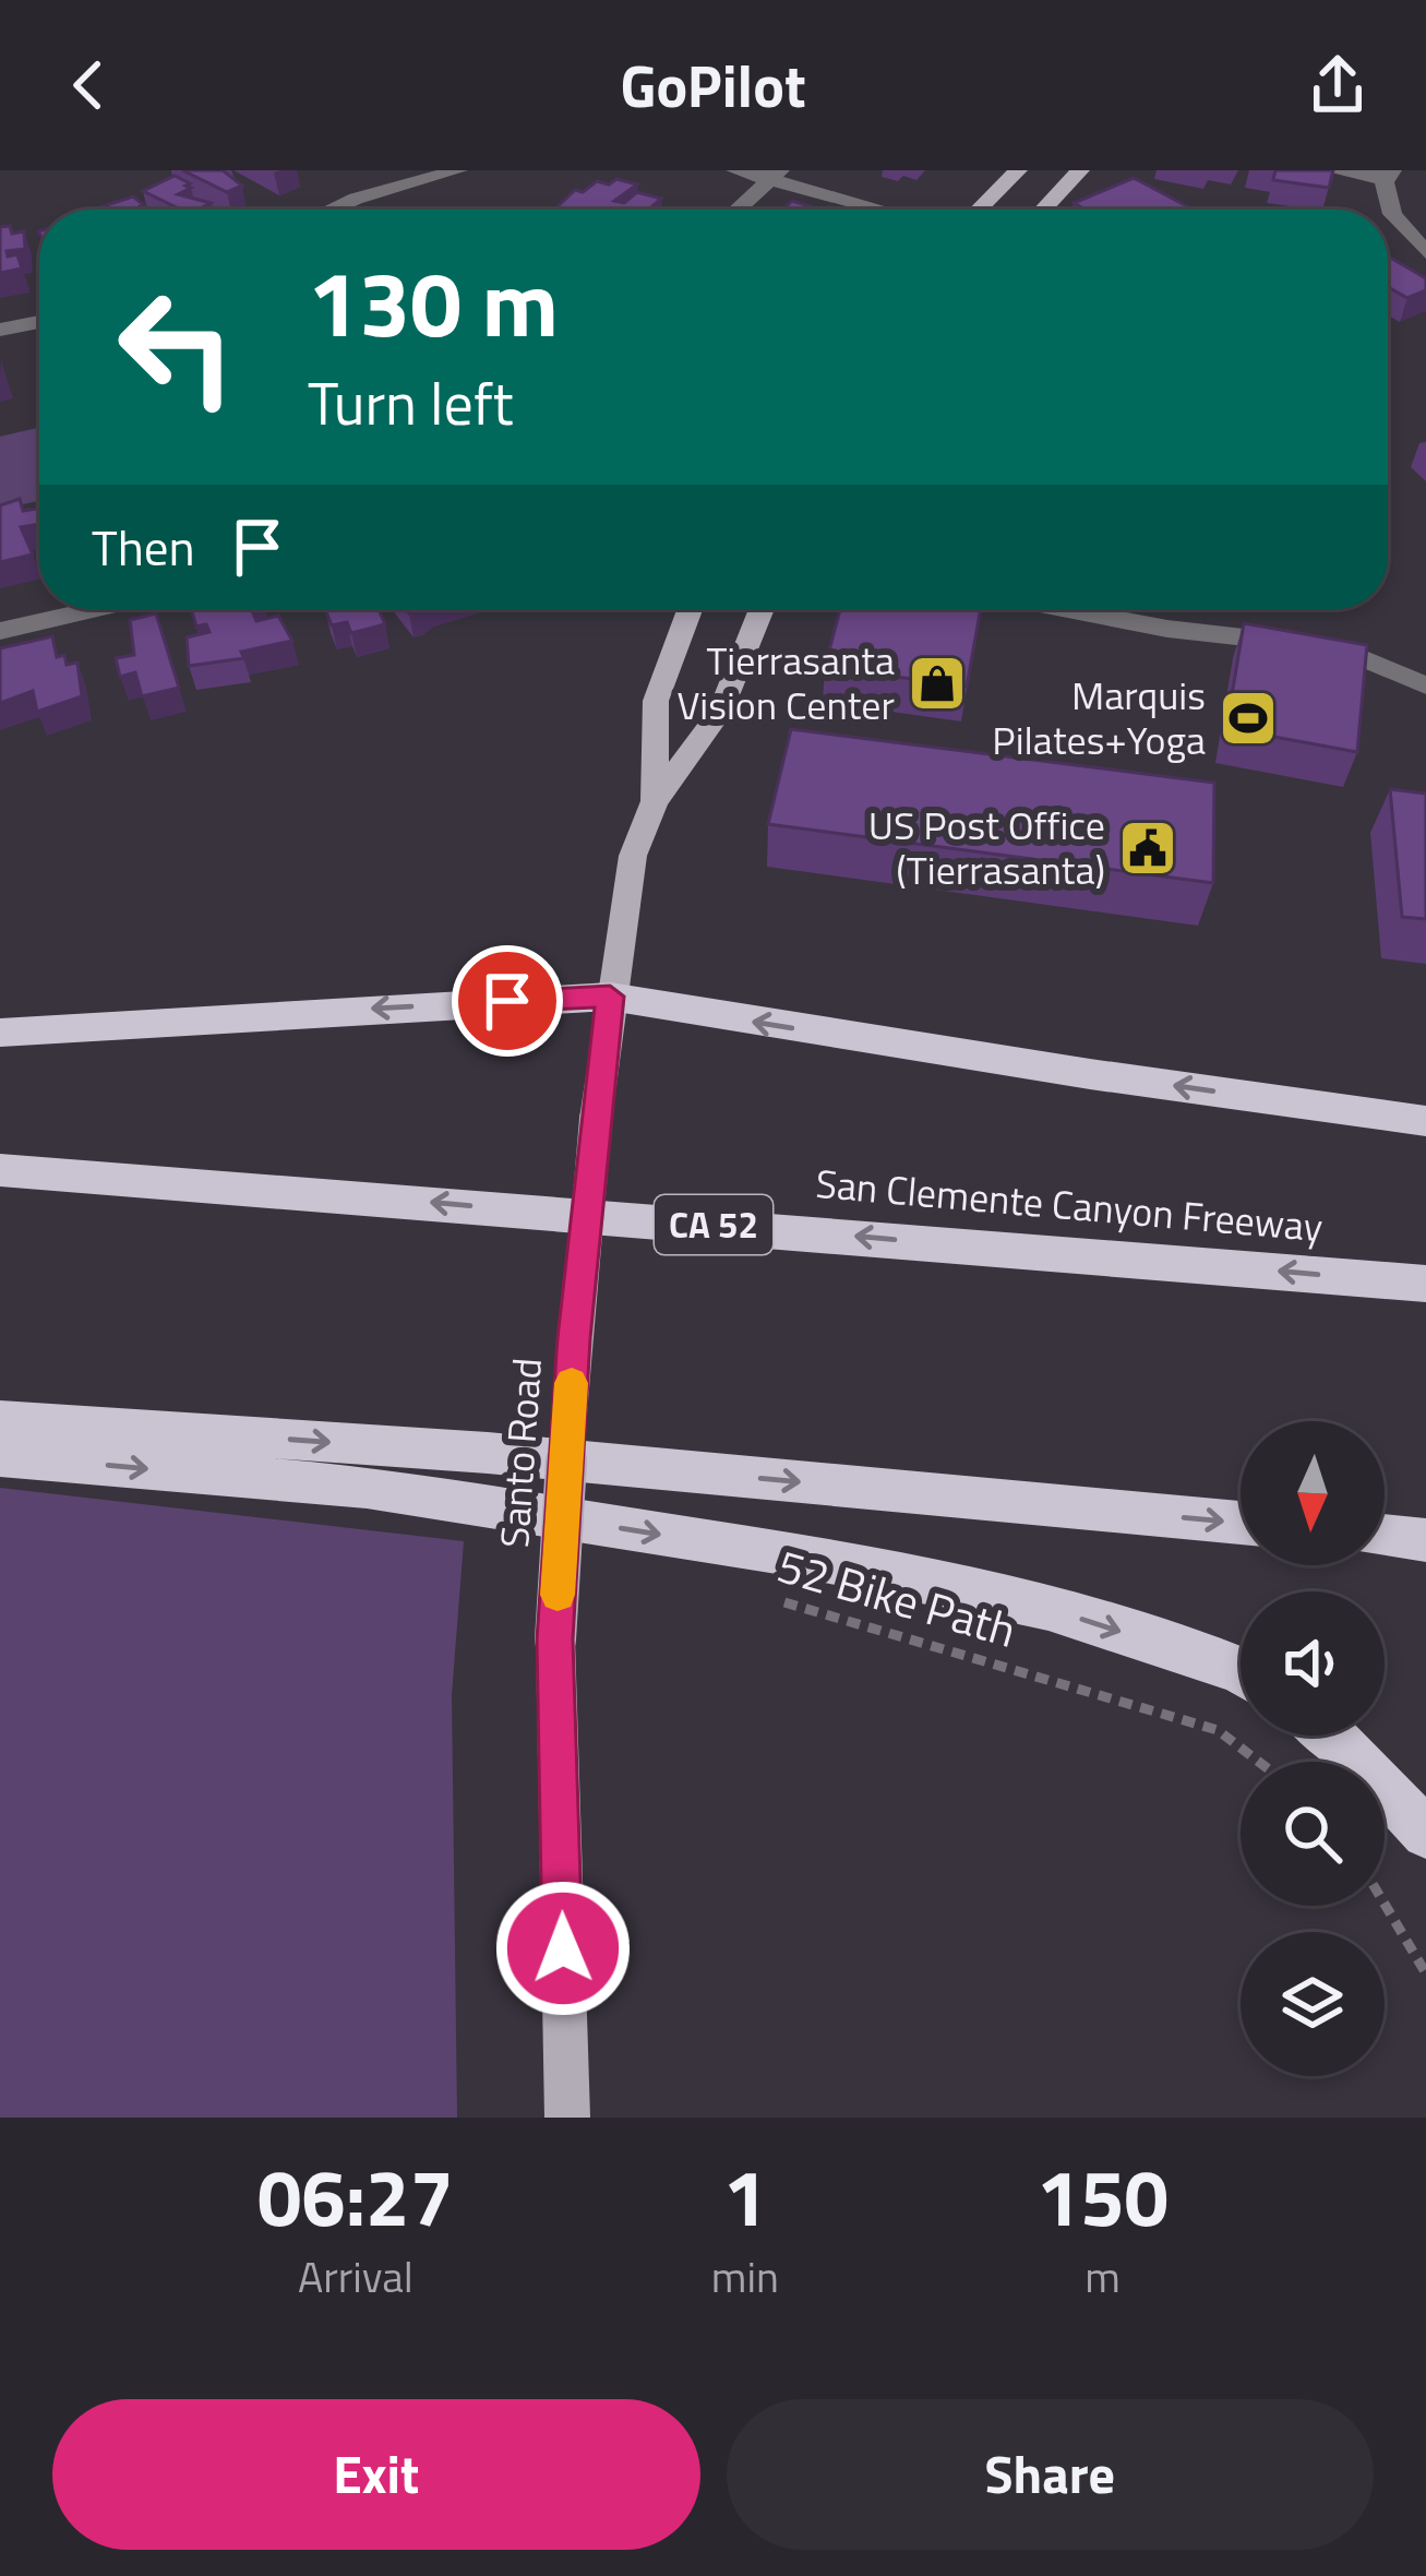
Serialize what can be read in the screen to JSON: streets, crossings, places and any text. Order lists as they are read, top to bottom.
{
  "streets": {
    "highway": ["San Clemente Canyon Freeway", "CA 52"],
    "main road": ["Santo Road"],
    "path": ["52 Bike Path"]
  },
  "places": {
    "shop": ["Tierrasanta Vision Center"],
    "sports": ["Marquis Pilates+Yoga"],
    "public building": ["US Post Office (Tierrasanta)"]
  },
  "north": "bottom",
  "page": {
    "header": "GoPilot",
    "turn": ["130 m", "Turn left"],
    "then": "Then",
    "eta": [
      "06:27",
      "Arrival",
      "1",
      "min",
      "150",
      "m"
    ],
    "buttons": ["Exit", "Share"]
  }
}
